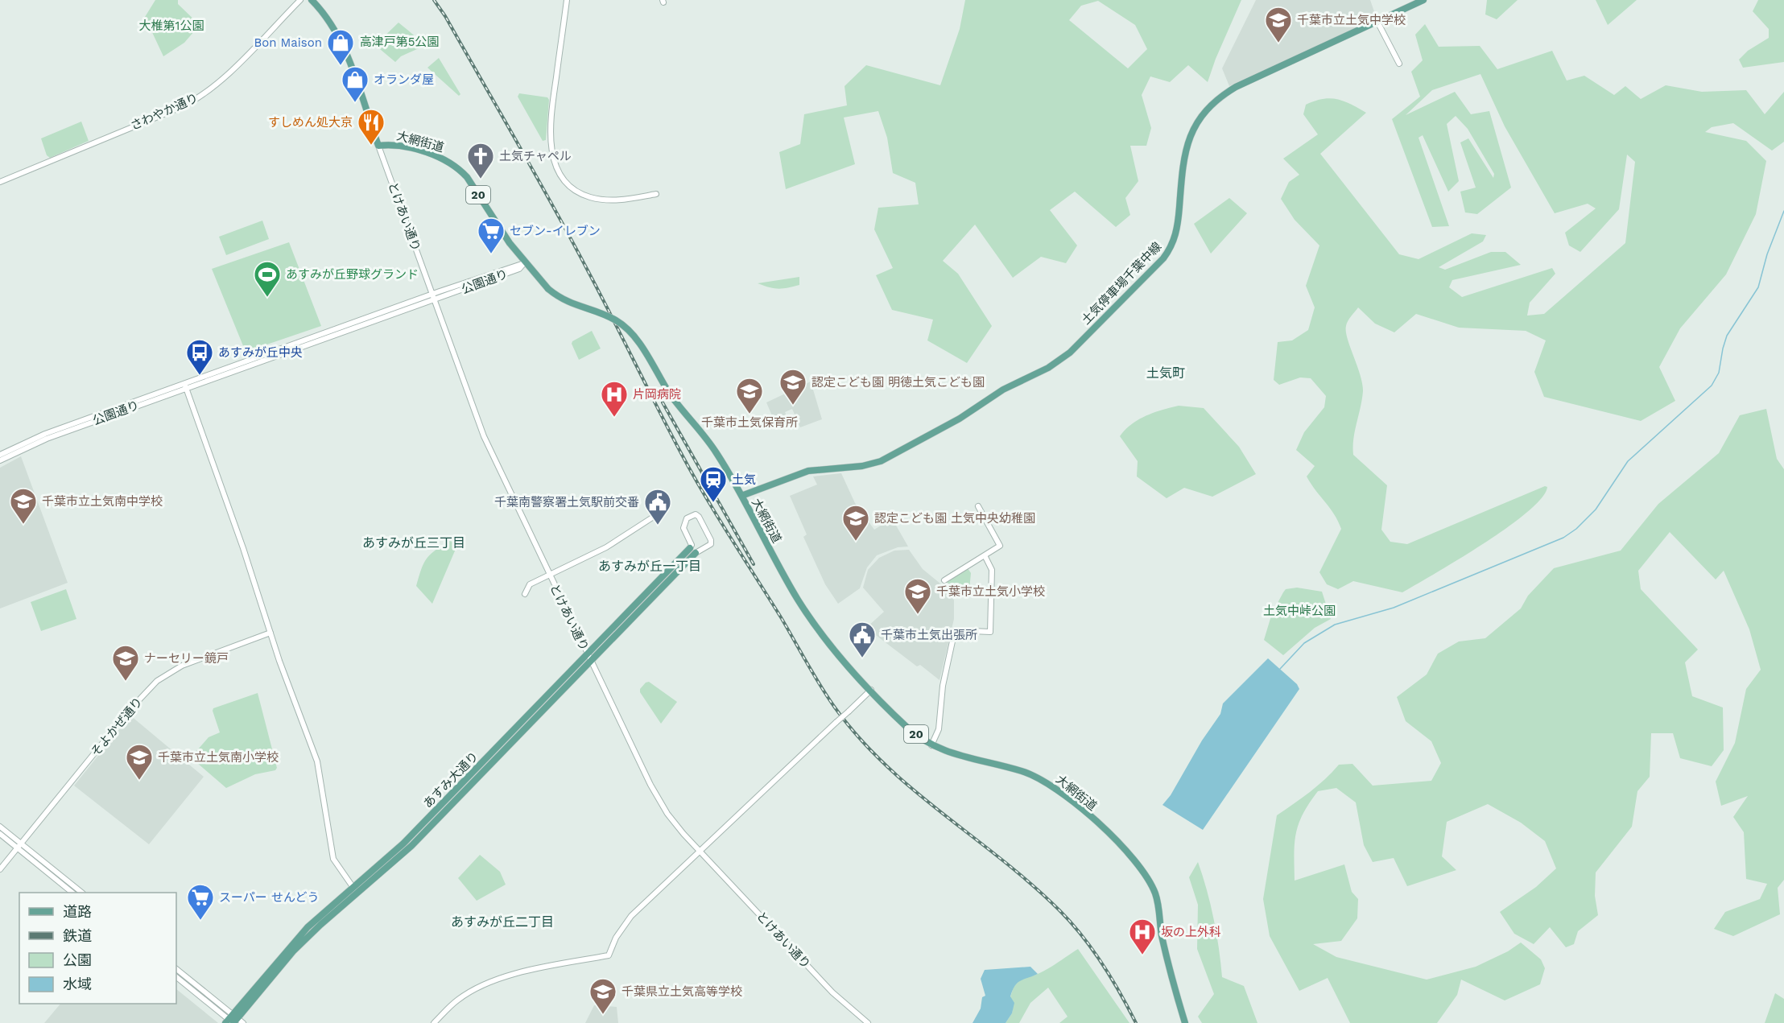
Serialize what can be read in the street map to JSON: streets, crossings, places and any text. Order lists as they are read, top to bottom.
{
  "streets": {
    "main road": [
      "大網街道",
      "20",
      "土気停車場千葉中線",
      "あすみ大通り"
    ],
    "street": [
      "さわやか通り",
      "とけあい通り",
      "公園通り",
      "そよかぜ通り"
    ]
  },
  "crossings": [
    ["大網街道", "とけあい通り"],
    ["大網街道", "公園通り"],
    ["大網街道", "土気停車場千葉中線"],
    ["とけあい通り", "公園通り"],
    ["とけあい通り", "あすみ大通り"]
  ],
  "districts": [
    "土気町",
    "あすみが丘三丁目",
    "あすみが丘一丁目",
    "あすみが丘二丁目"
  ],
  "parks": ["大椎第1公園", "高津戸第5公園", "土気中峠公園"],
  "places": {
    "school or university": [
      "千葉市立土気中学校",
      "認定こども園 明徳土気こども園",
      "千葉市土気保育所",
      "千葉市立土気南中学校",
      "認定こども園 土気中央幼稚園",
      "千葉市立土気小学校",
      "ナーセリー鏡戸",
      "千葉市立土気南小学校",
      "千葉県立土気高等学校"
    ],
    "shop": ["Bon Maison", "オランダ屋"],
    "restaurant": ["すしめん処大京"],
    "church": ["土気チャペル"],
    "supermarket": ["セブン-イレブン", "スーパー せんどう"],
    "sports": ["あすみが丘野球グランド"],
    "bus stop": ["あすみが丘中央"],
    "hospital": ["片岡病院", "坂の上外科"],
    "station": ["土気"],
    "public building": ["千葉南警察署土気駅前交番", "千葉市土気出張所"]
  },
  "legend": [
    "道路",
    "鉄道",
    "公園",
    "水域"
  ]
}
